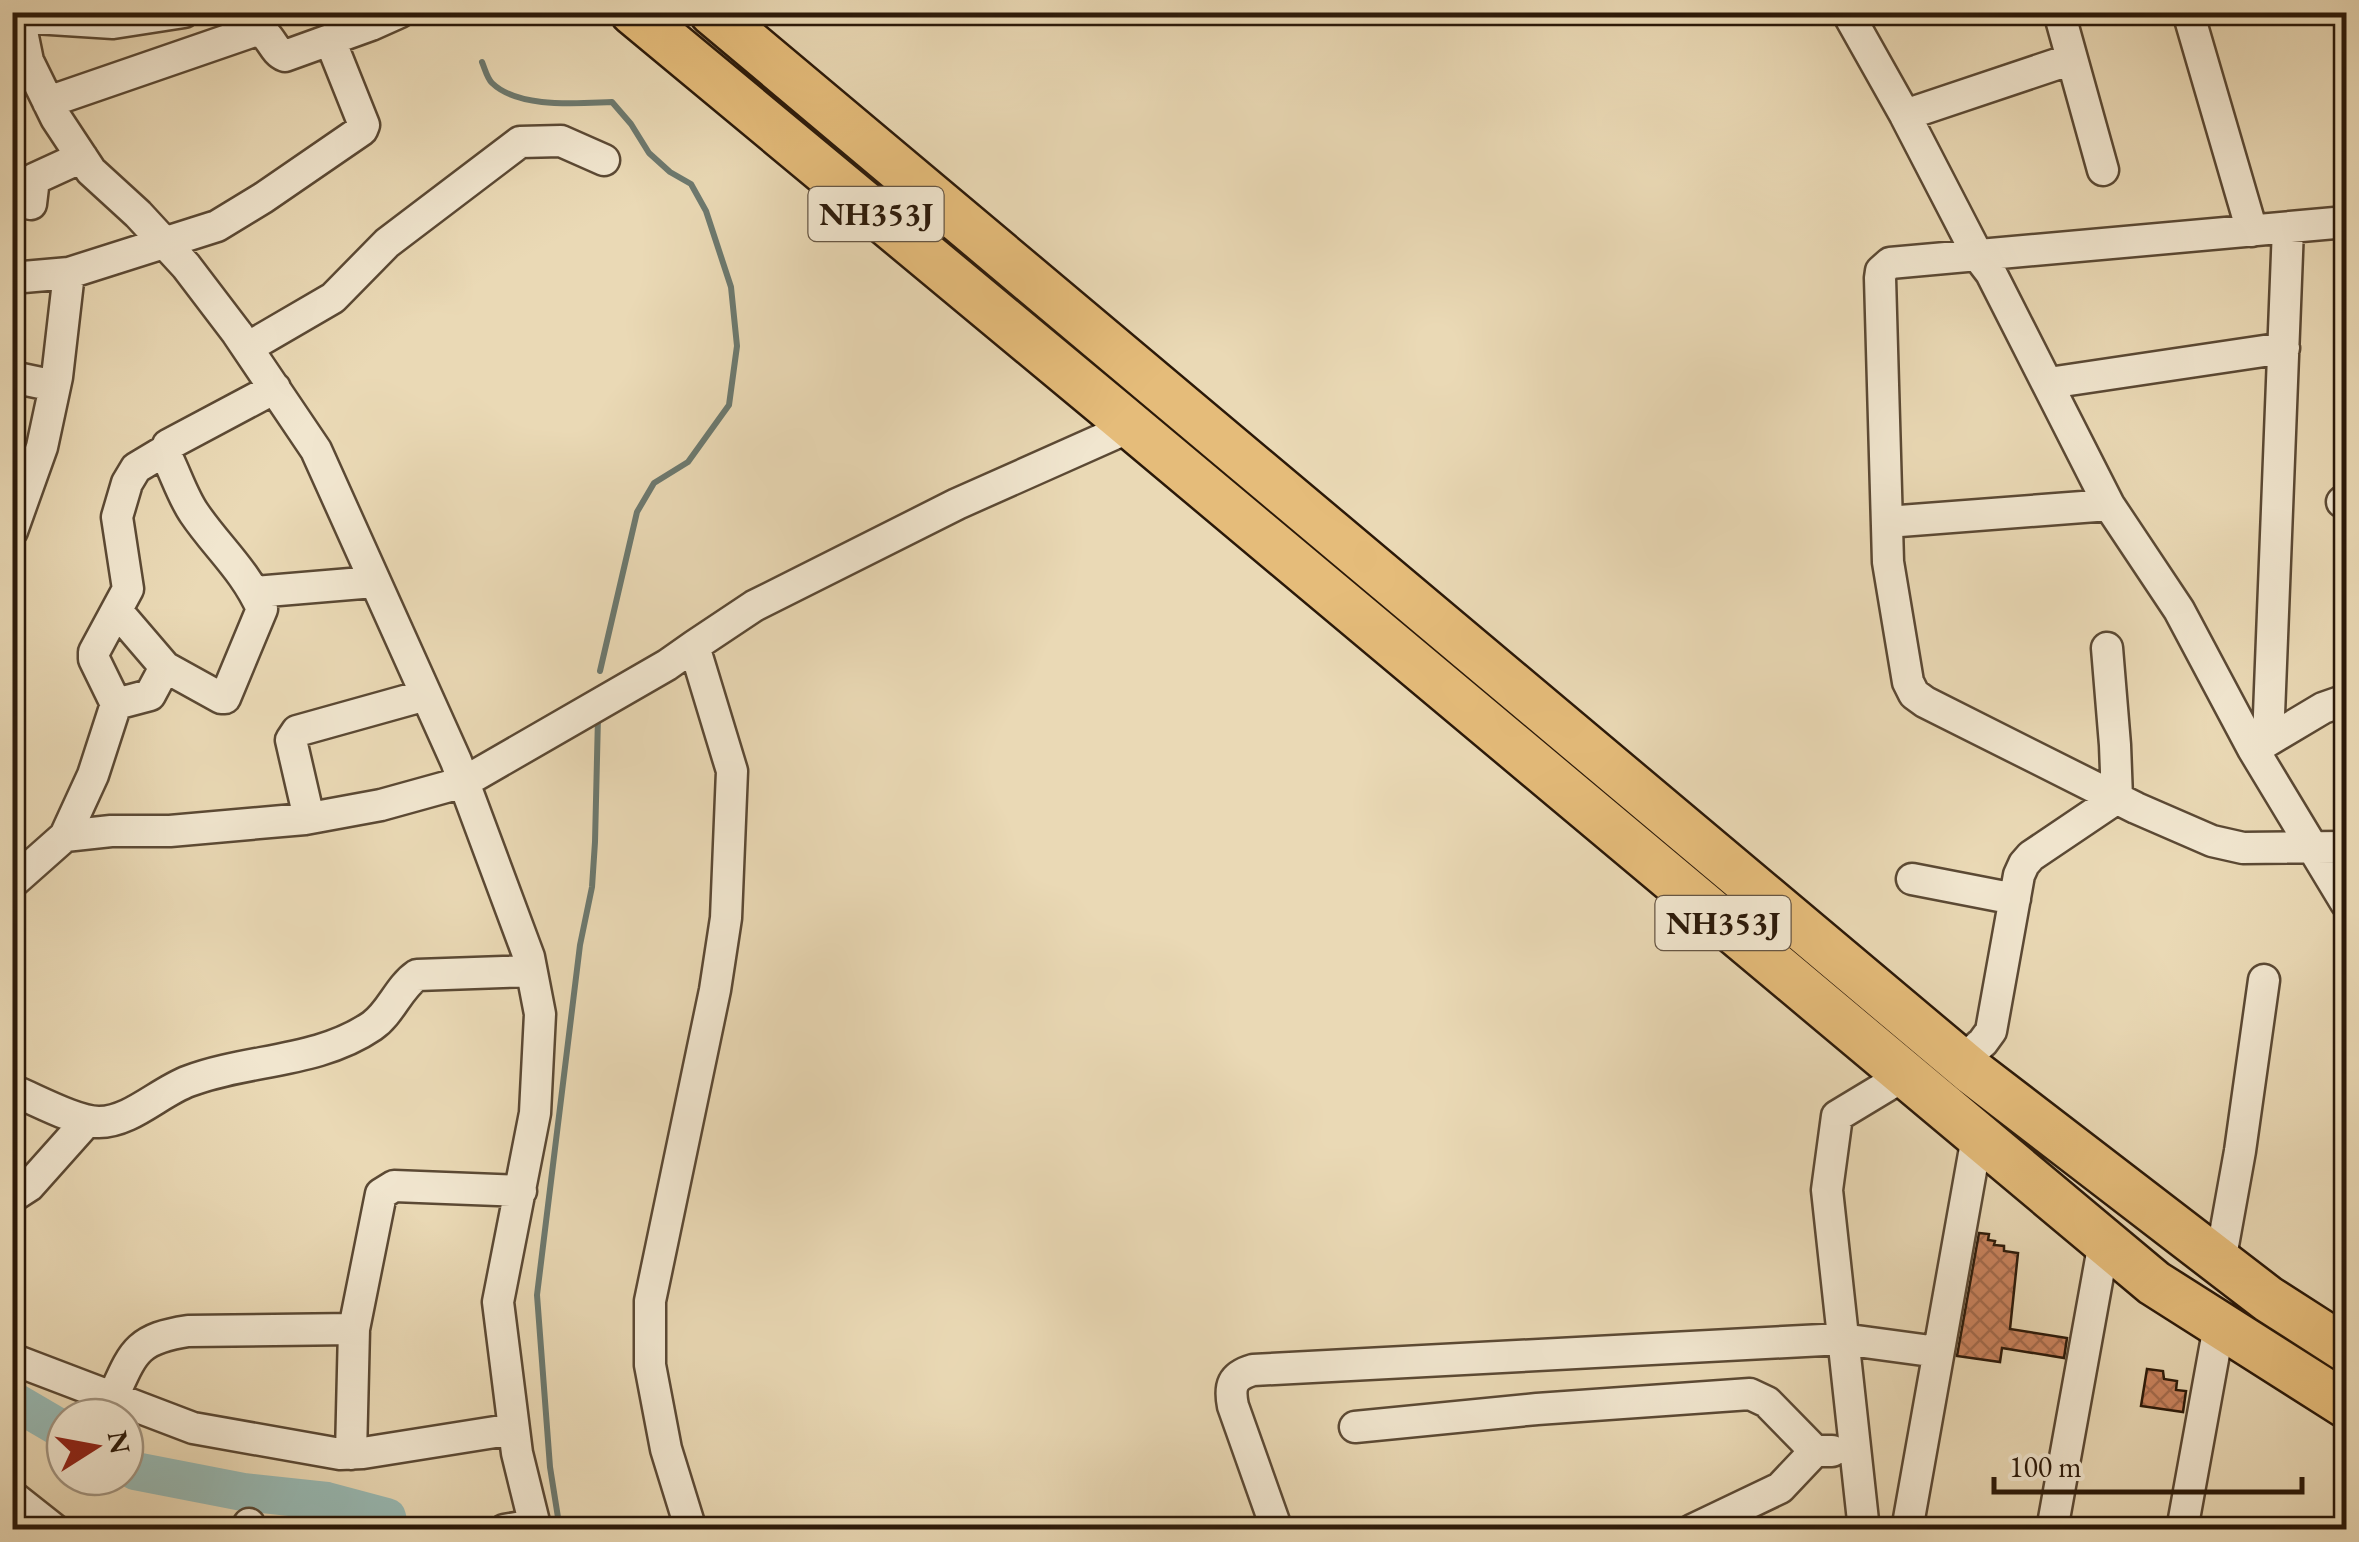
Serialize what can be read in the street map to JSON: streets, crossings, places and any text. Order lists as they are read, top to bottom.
{
  "streets": {
    "highway": ["NH353J"]
  },
  "scale_bar": "100 m",
  "north": "right"
}
